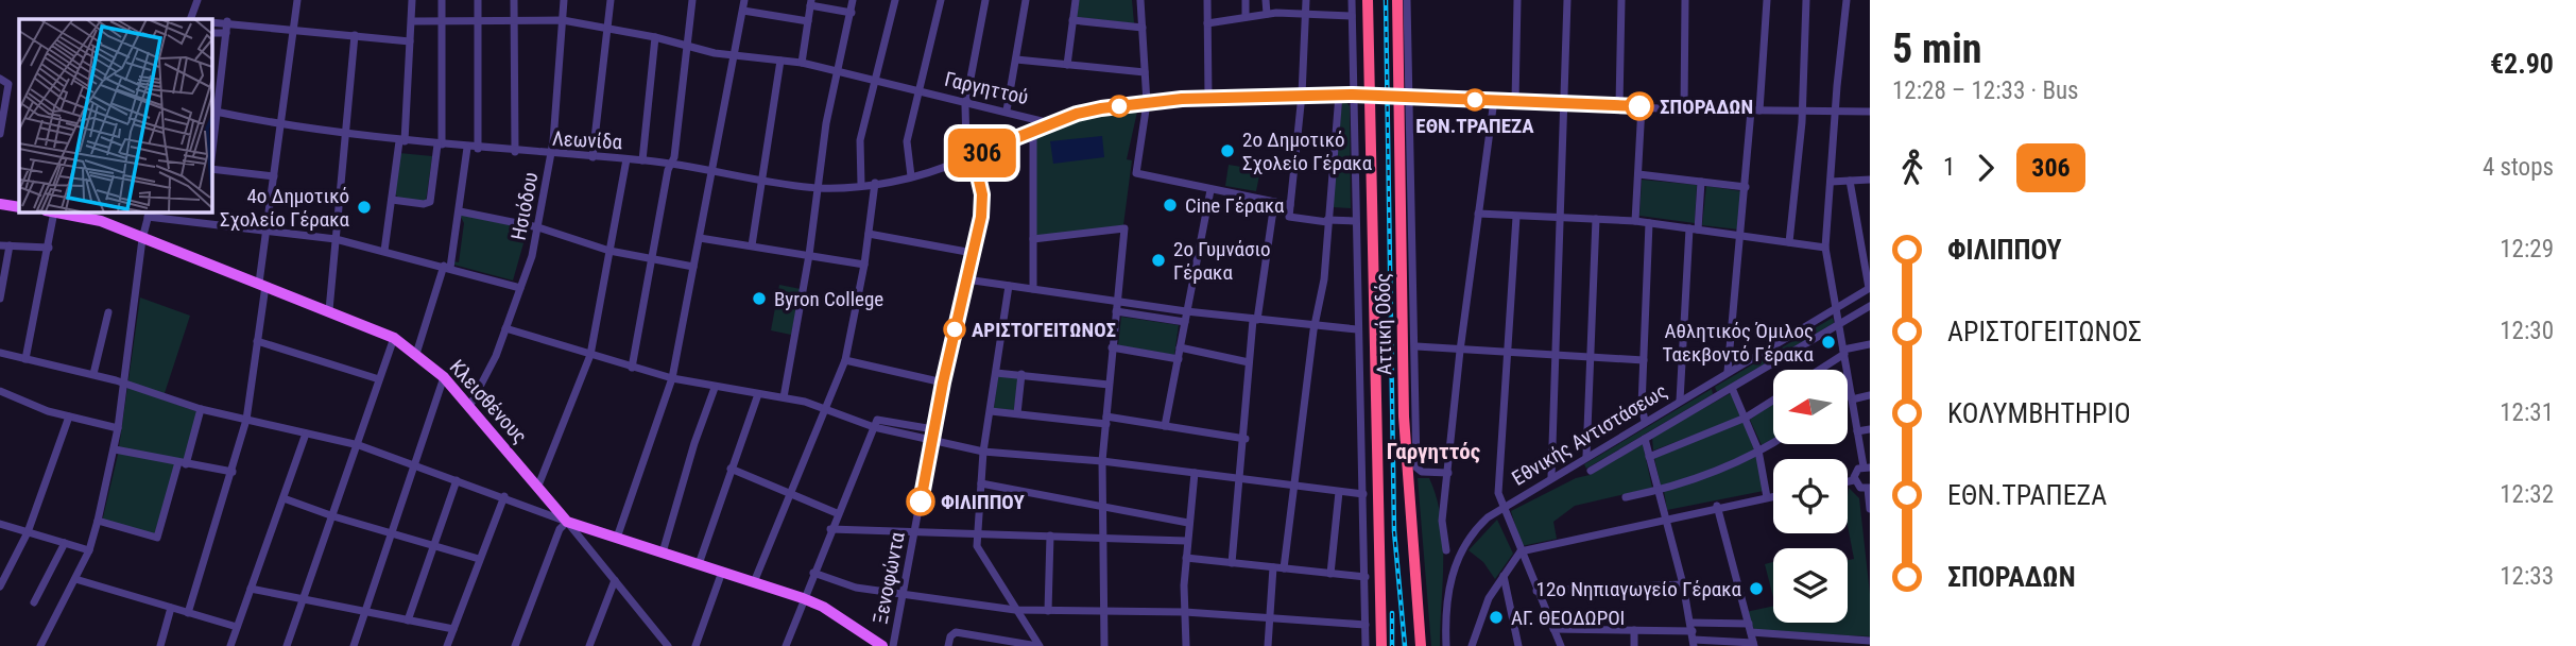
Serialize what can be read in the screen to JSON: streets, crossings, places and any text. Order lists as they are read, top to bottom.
{
  "streets": {
    "highway": ["Αττική Οδός"],
    "main road": ["Κλεισθένους"],
    "street": [
      "Γαργηττού",
      "Λεωνίδα",
      "Ησιόδου",
      "Εθνικής Αντιστάσεως",
      "Ξενοφώντα"
    ]
  },
  "crossings": [
    ["Γαργηττού", "Ησιόδου"],
    ["Λεωνίδα", "Ησιόδου"],
    ["Λεωνίδα", "Ξενοφώντα"],
    ["Ησιόδου", "Κλεισθένους"]
  ],
  "districts": ["Γαργηττός"],
  "places": [
    "ΕΘΝ.ΤΡΑΠΕΖΑ",
    "ΣΠΟΡΑΔΩΝ",
    "2ο Δημοτικό Σχολείο Γέρακα",
    "Cine Γέρακα",
    "4ο Δημοτικό Σχολείο Γέρακα",
    "2ο Γυμνάσιο Γέρακα",
    "Byron College",
    "ΑΡΙΣΤΟΓΕΙΤΩΝΟΣ",
    "Αθλητικός Όμιλος Ταεκβοντό Γέρακα",
    "ΦΙΛΙΠΠΟΥ",
    "12ο Νηπιαγωγείο Γέρακα",
    "ΑΓ. ΘΕΟΔΩΡΟΙ"
  ],
  "lines": ["bus line 306"],
  "north": "left",
  "page": {
    "on_map": "306",
    "heading": ["5 min", "12:28 – 12:33 · Bus", "€2.90"],
    "legs": ["1", "306", "4 stops"],
    "list": [
      {
        "name": "ΦΙΛΙΠΠΟΥ",
        "value": "12:29"
      },
      {
        "name": "ΑΡΙΣΤΟΓΕΙΤΩΝΟΣ",
        "value": "12:30"
      },
      {
        "name": "ΚΟΛΥΜΒΗΤΗΡΙΟ",
        "value": "12:31"
      },
      {
        "name": "ΕΘΝ.ΤΡΑΠΕΖΑ",
        "value": "12:32"
      },
      {
        "name": "ΣΠΟΡΑΔΩΝ",
        "value": "12:33"
      }
    ]
  }
}
